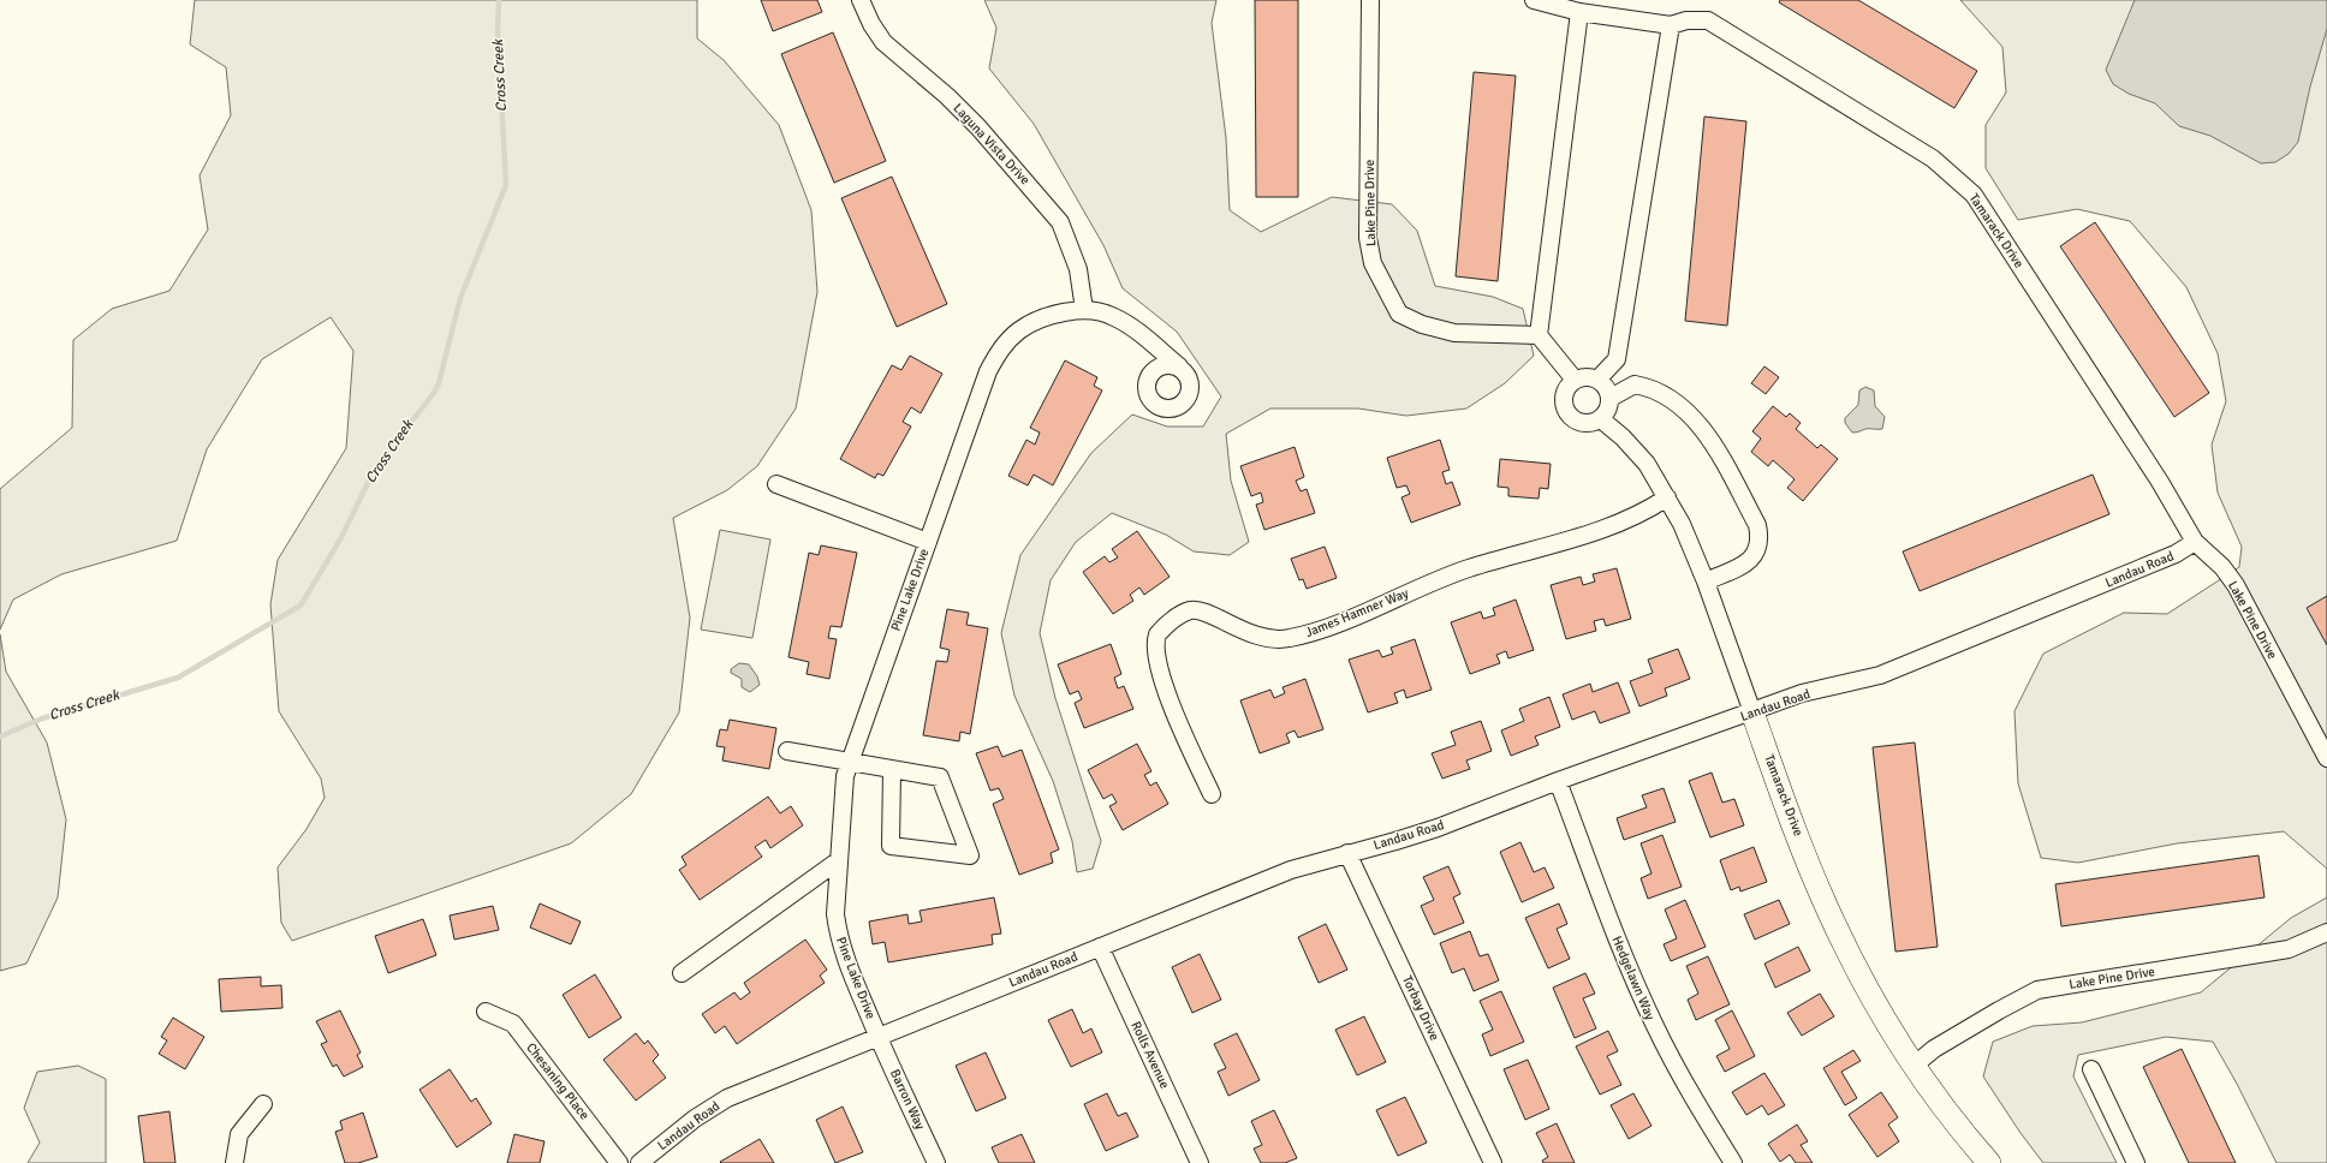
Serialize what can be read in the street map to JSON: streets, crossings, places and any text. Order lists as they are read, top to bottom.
{
  "streets": {
    "street": [
      "Laguna Vista Drive",
      "Lake Pine Drive",
      "Tamarack Drive",
      "Landau Road",
      "Pine Lake Drive",
      "James Hamner Way",
      "Hedgelawn Way",
      "Torbay Drive",
      "Rolls Avenue",
      "Chesaning Place",
      "Barron Way"
    ]
  },
  "crossings": [
    ["Laguna Vista Drive", "Pine Lake Drive"],
    ["Lake Pine Drive", "Tamarack Drive"],
    ["Lake Pine Drive", "Landau Road"],
    ["Tamarack Drive", "Landau Road"],
    ["Tamarack Drive", "James Hamner Way"],
    ["Landau Road", "Pine Lake Drive"],
    ["Landau Road", "Hedgelawn Way"],
    ["Landau Road", "Torbay Drive"],
    ["Landau Road", "Rolls Avenue"],
    ["Landau Road", "Barron Way"],
    ["Pine Lake Drive", "Barron Way"]
  ],
  "water": ["Cross Creek"]
}
